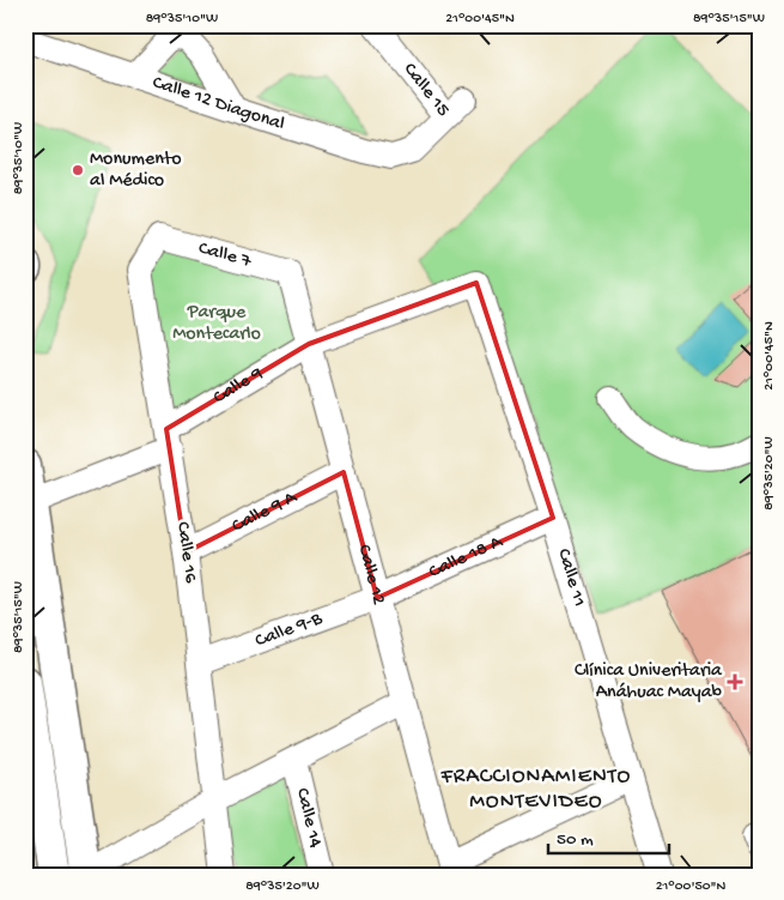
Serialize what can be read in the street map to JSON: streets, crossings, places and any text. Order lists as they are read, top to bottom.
{
  "streets": {
    "street": [
      "Calle 15",
      "Calle 12 Diagonal",
      "Calle 7",
      "Calle 9",
      "Calle 9 A",
      "Calle 16",
      "Calle 18 A",
      "Calle 12",
      "Calle 11",
      "Calle 9-B",
      "Calle 14"
    ]
  },
  "crossings": [
    ["Calle 15", "Calle 12 Diagonal"],
    ["Calle 7", "Calle 16"],
    ["Calle 7", "Calle 12"],
    ["Calle 9", "Calle 16"],
    ["Calle 9", "Calle 12"],
    ["Calle 9", "Calle 11"],
    ["Calle 9 A", "Calle 16"],
    ["Calle 9 A", "Calle 12"],
    ["Calle 16", "Calle 9-B"],
    ["Calle 18 A", "Calle 12"],
    ["Calle 18 A", "Calle 11"],
    ["Calle 18 A", "Calle 9-B"],
    ["Calle 12", "Calle 11"],
    ["Calle 12", "Calle 9-B"]
  ],
  "districts": ["FRACCIONAMIENTO MONTEVIDEO"],
  "parks": ["Parque Montecarlo"],
  "places": {
    "other": ["Monumento al Médico"],
    "health": ["Clínica Univeritaria Anáhuac Mayab"]
  },
  "scale_bar": "50 m",
  "coordinates": [
    "89°35'10\"W",
    "21°00'45\"N",
    "89°35'15\"W",
    "89°35'20\"W",
    "21°00'50\"N"
  ]
}
